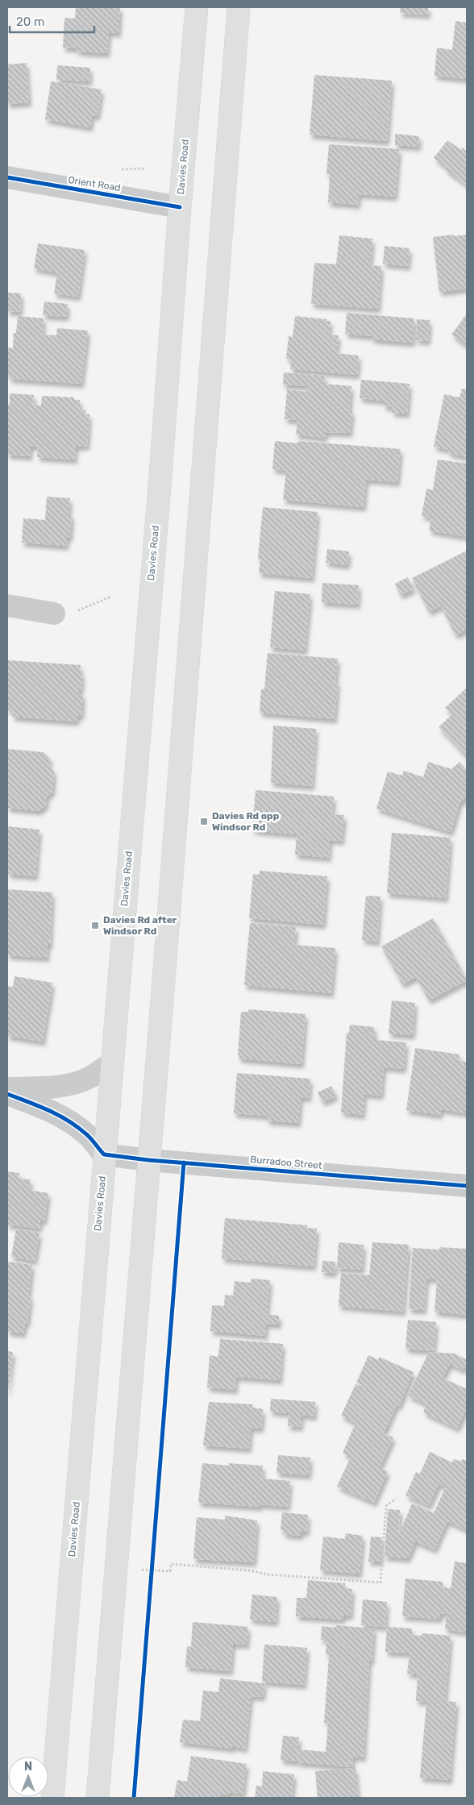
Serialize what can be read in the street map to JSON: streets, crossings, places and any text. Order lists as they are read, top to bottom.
{
  "streets": {
    "highway": ["Davies Road"],
    "street": ["Orient Road", "Burradoo Street"]
  },
  "crossings": [
    ["Davies Road", "Orient Road"],
    ["Davies Road", "Burradoo Street"]
  ],
  "places": {
    "transit": ["Davies Rd opp Windsor Rd", "Davies Rd after Windsor Rd"]
  },
  "scale_bar": "20 m",
  "north": "top"
}
